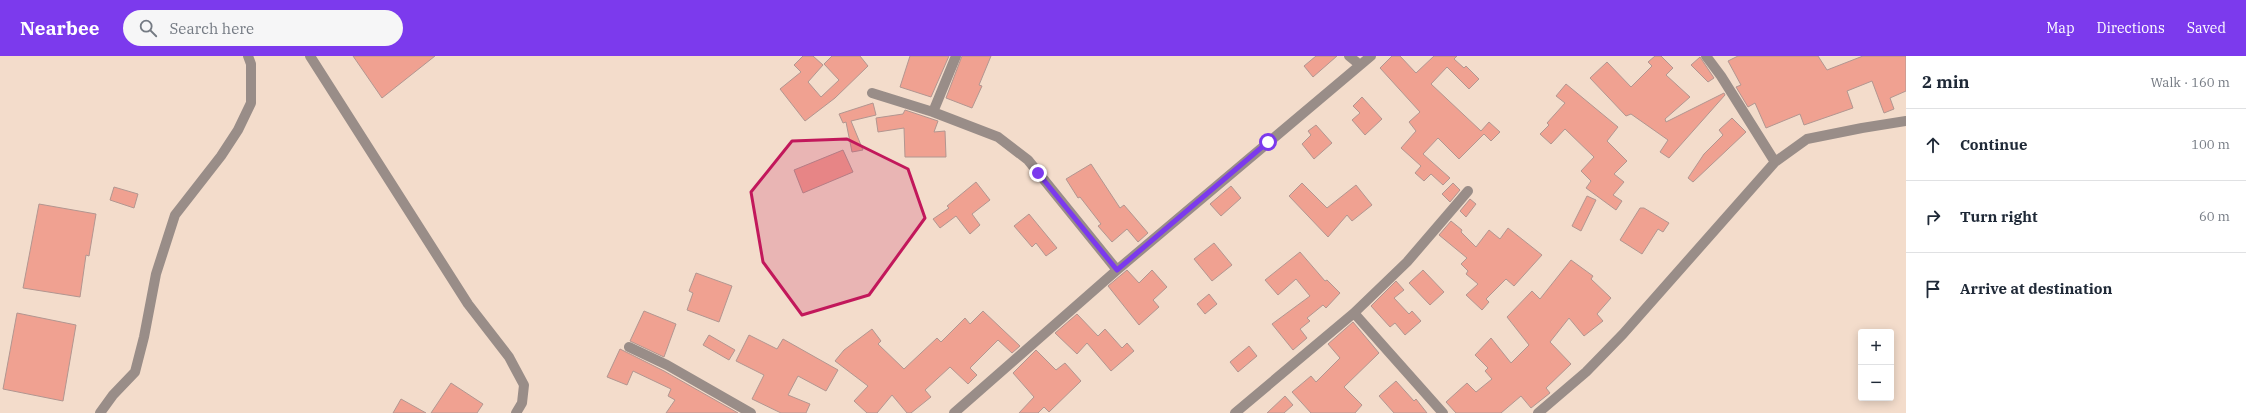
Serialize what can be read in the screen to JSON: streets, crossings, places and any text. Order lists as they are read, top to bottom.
{
  "page": {
    "header": "Nearbee",
    "search": "Search here",
    "nav": ["Map", "Directions", "Saved"],
    "heading": ["2 min", "Walk · 160 m"],
    "list": [
      ["Continue", "100 m"],
      ["Turn right", "60 m"],
      "Arrive at destination"
    ],
    "map_buttons": ["+", "−"]
  }
}
